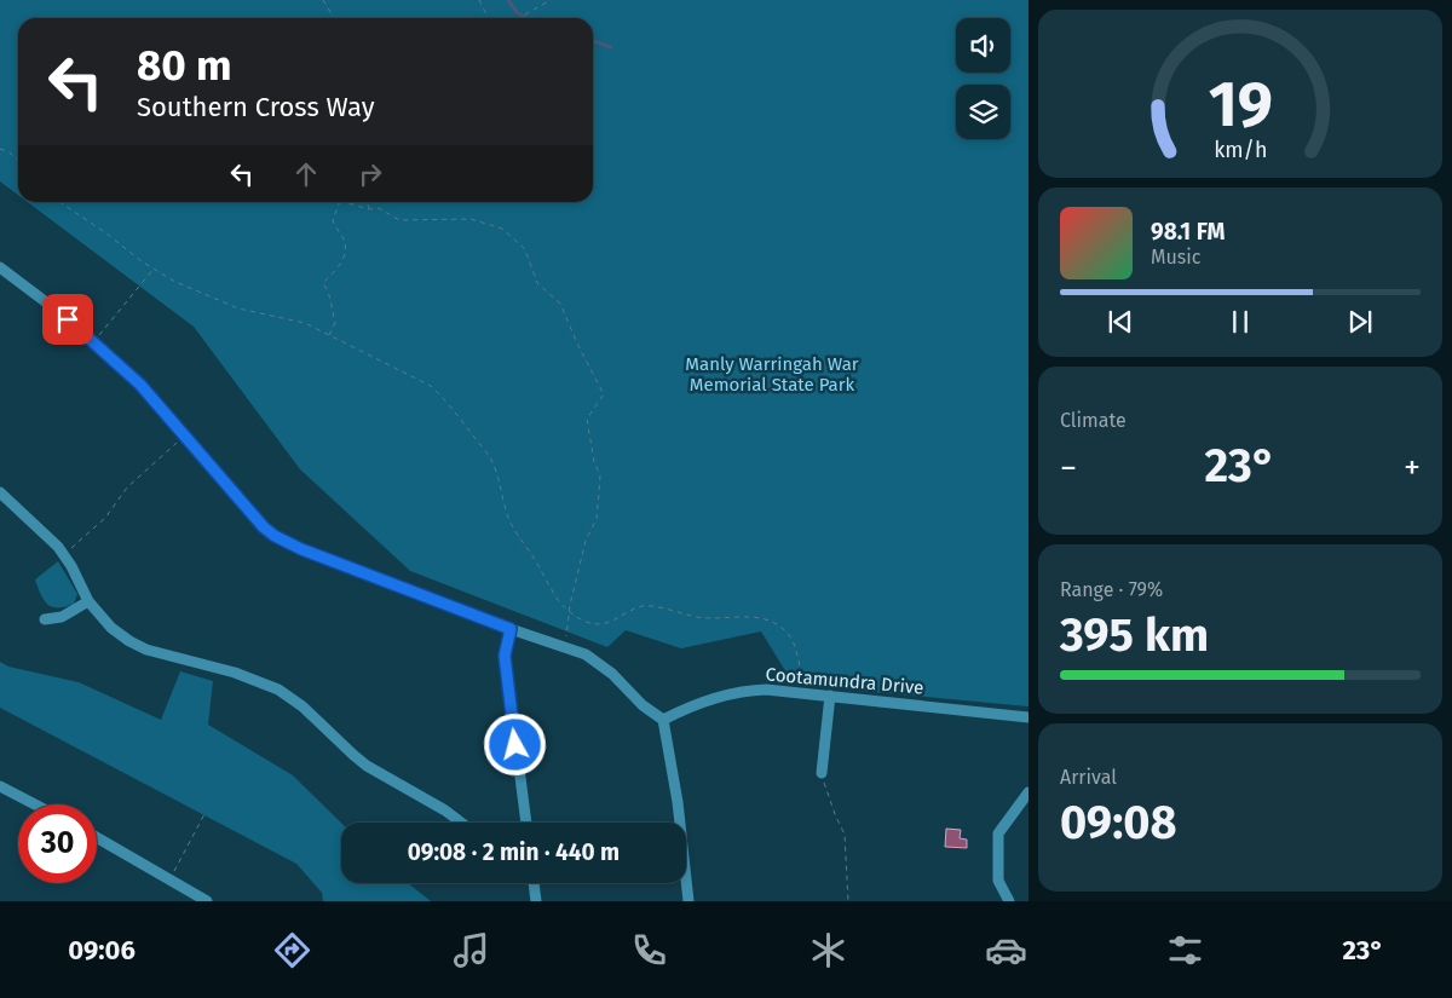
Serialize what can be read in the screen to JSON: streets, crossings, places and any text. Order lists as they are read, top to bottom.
{
  "streets": {
    "street": ["Cootamundra Drive"]
  },
  "parks": ["Manly Warringah War Memorial State Park"],
  "page": {
    "turn": ["80 m", "Southern Cross Way"],
    "song": ["98.1 FM", "Music"],
    "tile": [
      "Climate",
      ["Range · 79%", "395 km"],
      ["Arrival", "09:08"]
    ],
    "heat": ["−", "23°", "+"],
    "limit": "30",
    "trip": "09:08 · 2 min · 440 m",
    "tabs": ["09:06", "23°"],
    "gauge": ["19", "km/h"]
  }
}
